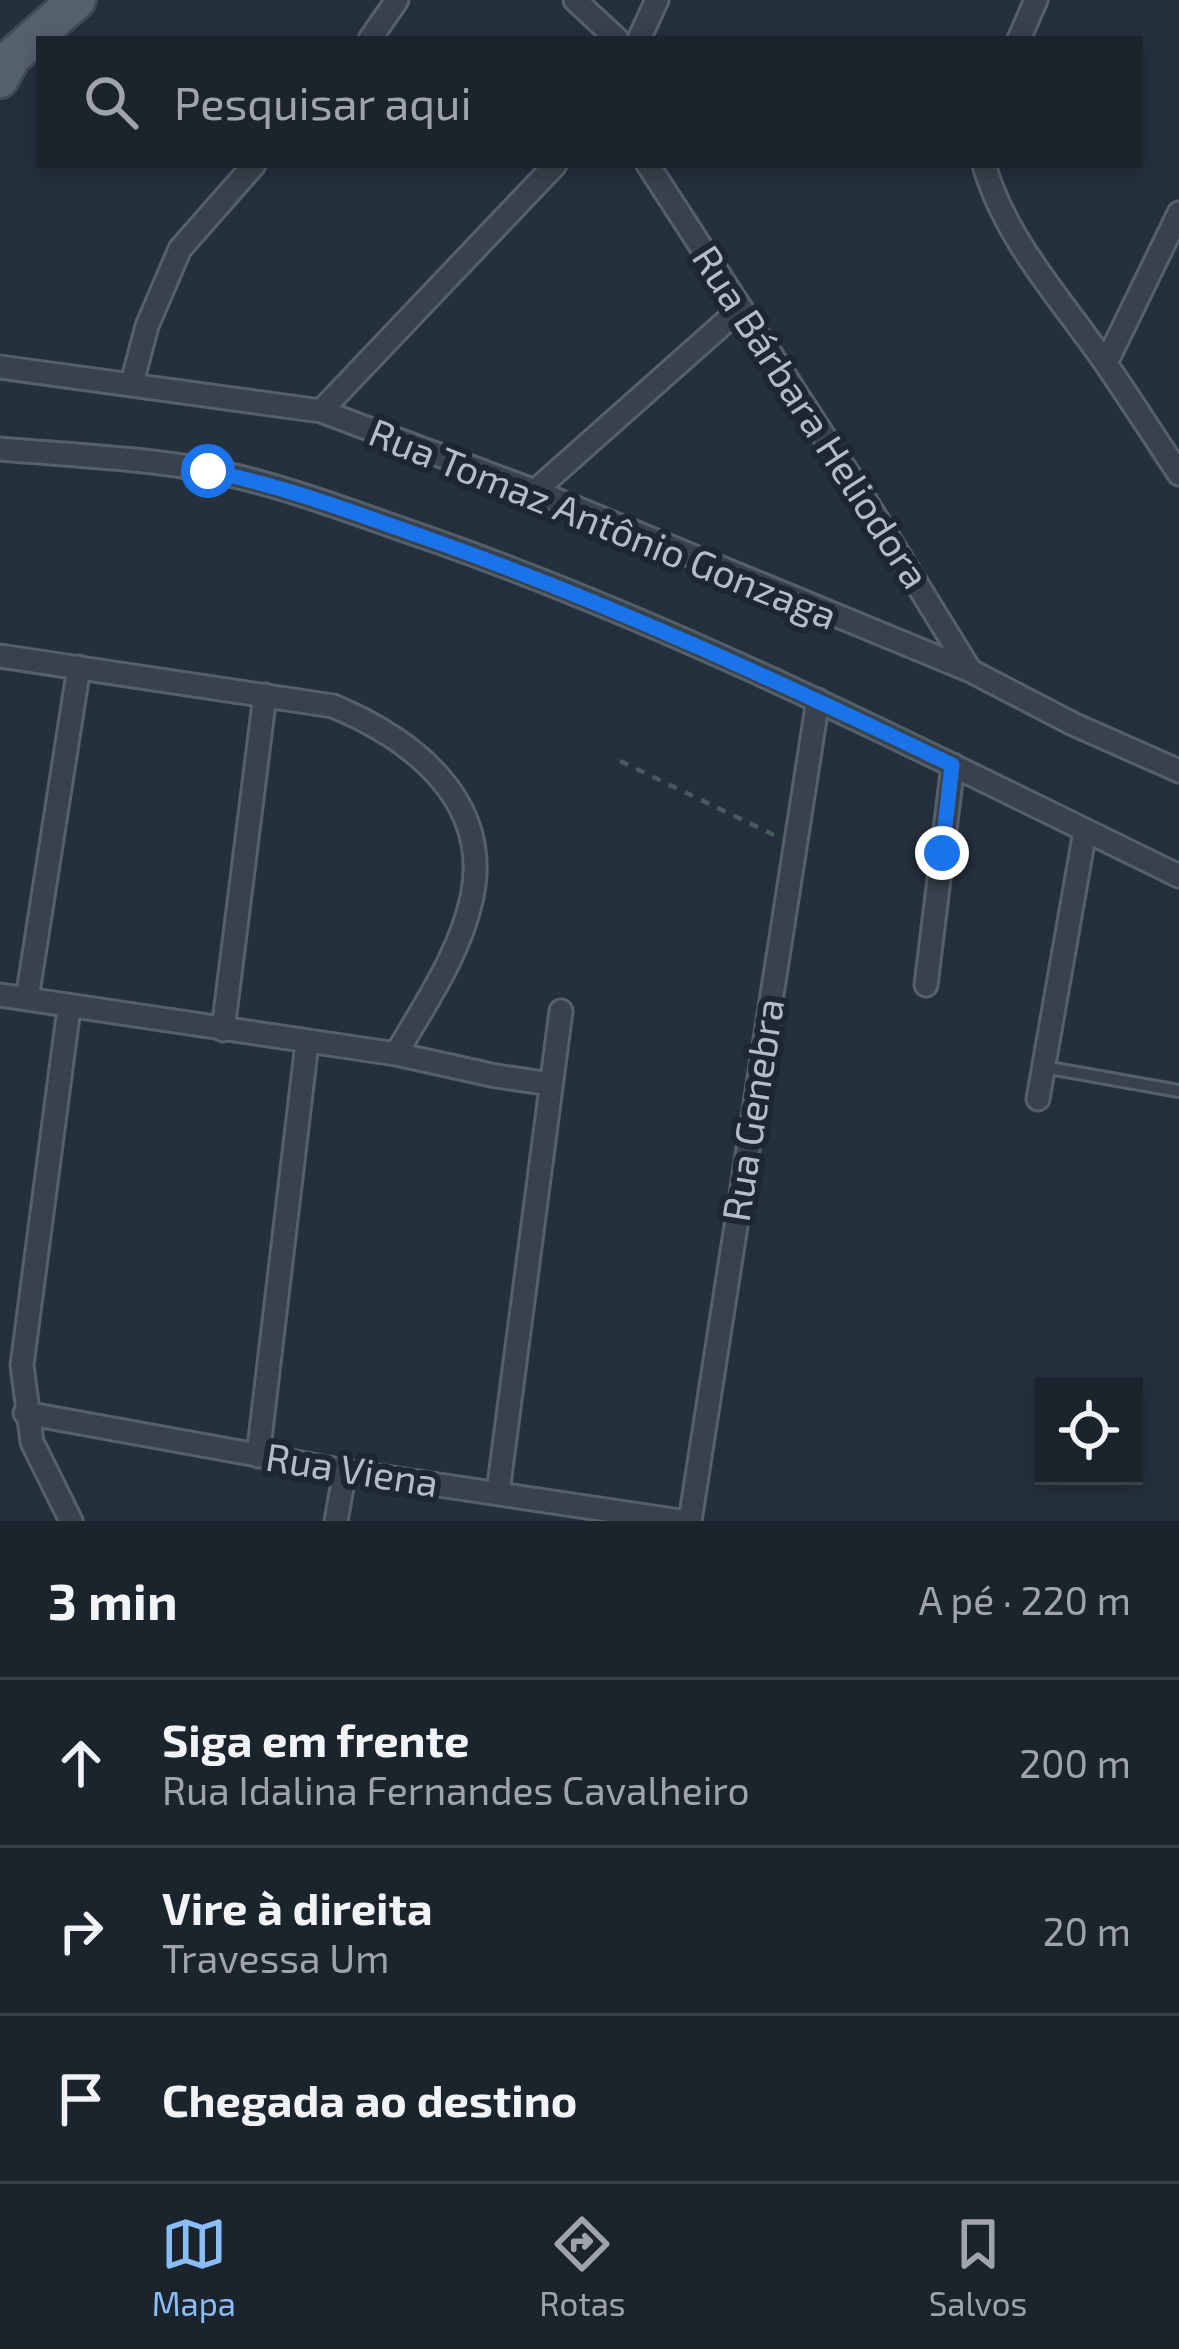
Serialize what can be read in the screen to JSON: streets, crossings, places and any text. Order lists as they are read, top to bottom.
{
  "streets": {
    "street": [
      "Rua Bárbara Heliodora",
      "Rua Tomaz Antônio Gonzaga",
      "Rua Genebra",
      "Rua Viena"
    ]
  },
  "crossings": [
    ["Rua Bárbara Heliodora", "Rua Tomaz Antônio Gonzaga"]
  ],
  "page": {
    "search": "Pesquisar aqui",
    "heading": ["3 min", "A pé · 220 m"],
    "list": [
      ["Siga em frente", "Rua Idalina Fernandes Cavalheiro", "200 m"],
      ["Vire à direita", "Travessa Um", "20 m"],
      "Chegada ao destino"
    ],
    "nav": ["Mapa", "Rotas", "Salvos"]
  }
}
